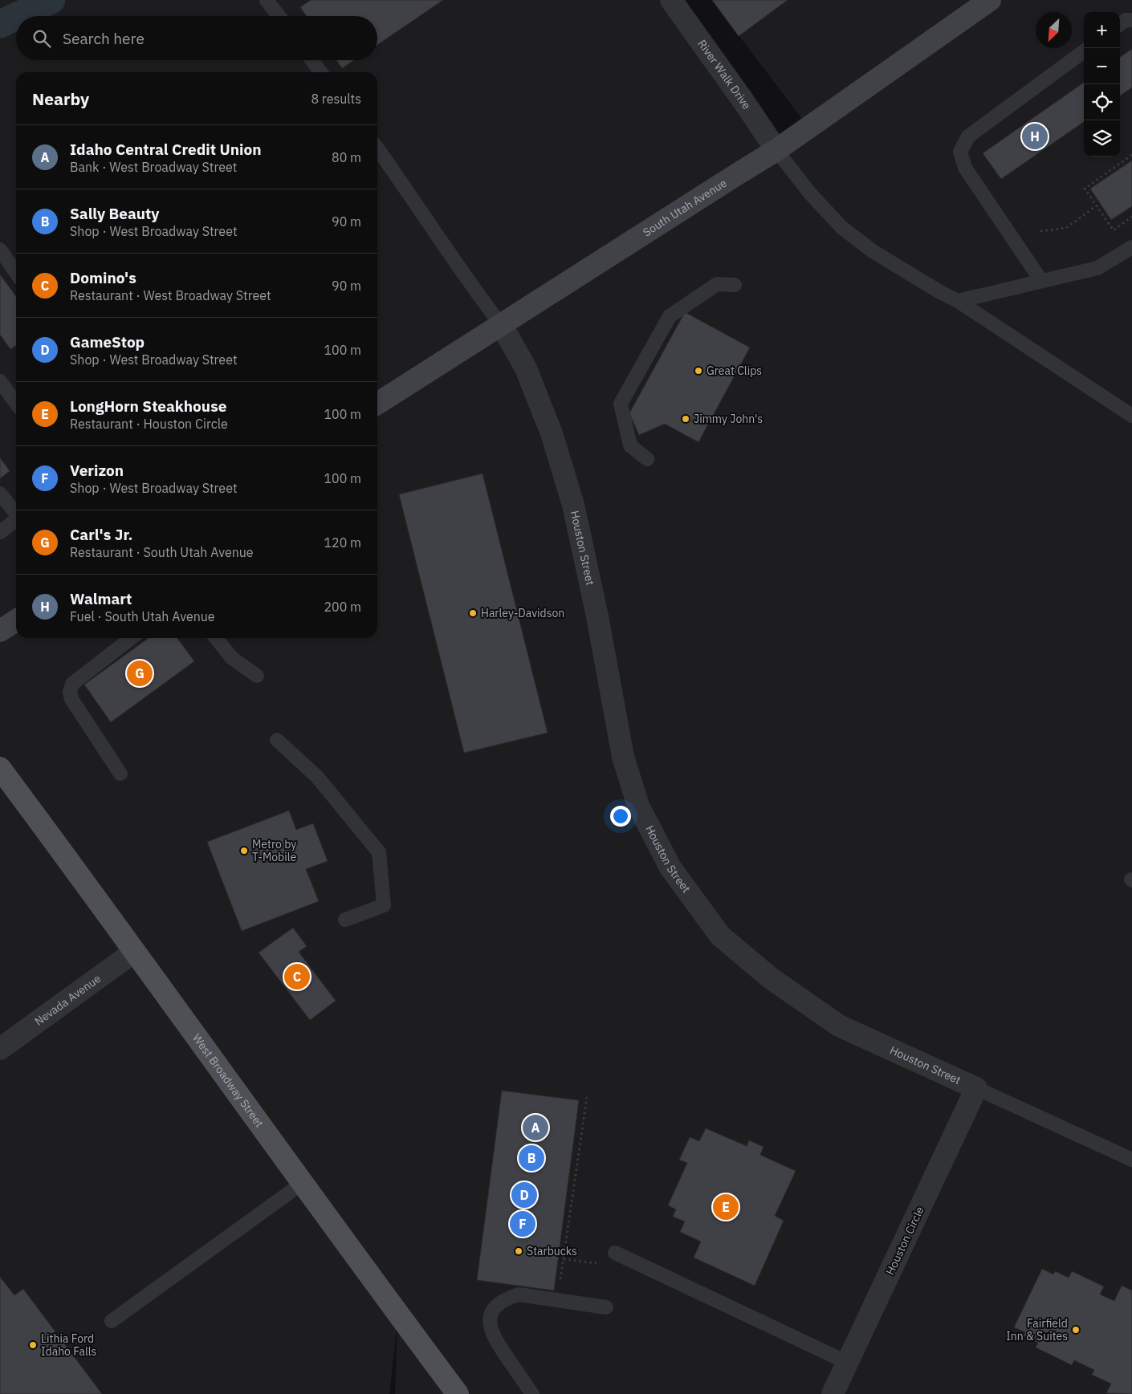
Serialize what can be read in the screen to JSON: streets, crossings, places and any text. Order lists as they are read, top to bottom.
{
  "streets": {
    "main road": ["South Utah Avenue", "West Broadway Street"],
    "street": [
      "River Walk Drive",
      "Houston Street",
      "Nevada Avenue",
      "Houston Circle"
    ]
  },
  "crossings": [
    ["River Walk Drive", "South Utah Avenue"],
    ["South Utah Avenue", "Houston Street"],
    ["Houston Street", "Houston Circle"],
    ["Nevada Avenue", "West Broadway Street"]
  ],
  "places": [
    "Great Clips",
    "Jimmy John's",
    "Harley-Davidson",
    "Metro by T-Mobile",
    "Starbucks",
    "Fairfield Inn & Suites",
    "Lithia Ford Idaho Falls"
  ],
  "north": "bottom left",
  "page": {
    "map_buttons": ["+", "−"],
    "search": "Search here",
    "heading": ["Nearby", "8 results"],
    "pins": [
      "H",
      "G",
      "C",
      "A",
      "B",
      "D",
      "E",
      "F"
    ],
    "list": [
      {
        "mark": "A",
        "name": "Idaho Central Credit Union",
        "note": "Bank · West Broadway Street",
        "value": "80 m"
      },
      {
        "mark": "B",
        "name": "Sally Beauty",
        "note": "Shop · West Broadway Street",
        "value": "90 m"
      },
      {
        "mark": "C",
        "name": "Domino's",
        "note": "Restaurant · West Broadway Street",
        "value": "90 m"
      },
      {
        "mark": "D",
        "name": "GameStop",
        "note": "Shop · West Broadway Street",
        "value": "100 m"
      },
      {
        "mark": "E",
        "name": "LongHorn Steakhouse",
        "note": "Restaurant · Houston Circle",
        "value": "100 m"
      },
      {
        "mark": "F",
        "name": "Verizon",
        "note": "Shop · West Broadway Street",
        "value": "100 m"
      },
      {
        "mark": "G",
        "name": "Carl's Jr.",
        "note": "Restaurant · South Utah Avenue",
        "value": "120 m"
      },
      {
        "mark": "H",
        "name": "Walmart",
        "note": "Fuel · South Utah Avenue",
        "value": "200 m"
      }
    ]
  }
}
